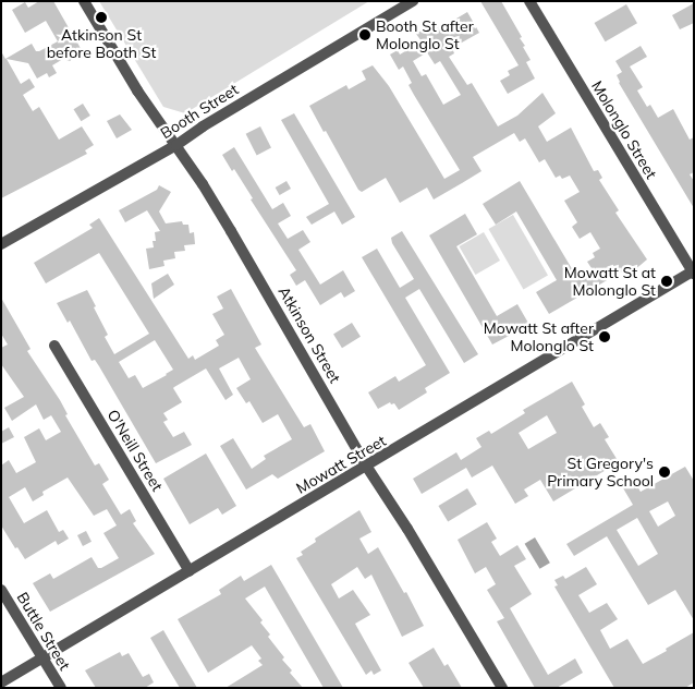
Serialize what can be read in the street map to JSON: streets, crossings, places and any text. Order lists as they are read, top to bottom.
{
  "streets": {
    "street": [
      "Booth Street",
      "Molonglo Street",
      "Atkinson Street",
      "O'Neill Street",
      "Mowatt Street",
      "Buttle Street"
    ]
  },
  "crossings": [
    ["Booth Street", "Atkinson Street"],
    ["Molonglo Street", "Mowatt Street"],
    ["Atkinson Street", "Mowatt Street"],
    ["O'Neill Street", "Mowatt Street"],
    ["Mowatt Street", "Buttle Street"]
  ],
  "places": [
    "Atkinson St before Booth St",
    "Booth St after Molonglo St",
    "Mowatt St at Molonglo St",
    "Mowatt St after Molonglo St",
    "St Gregory's Primary School"
  ]
}
